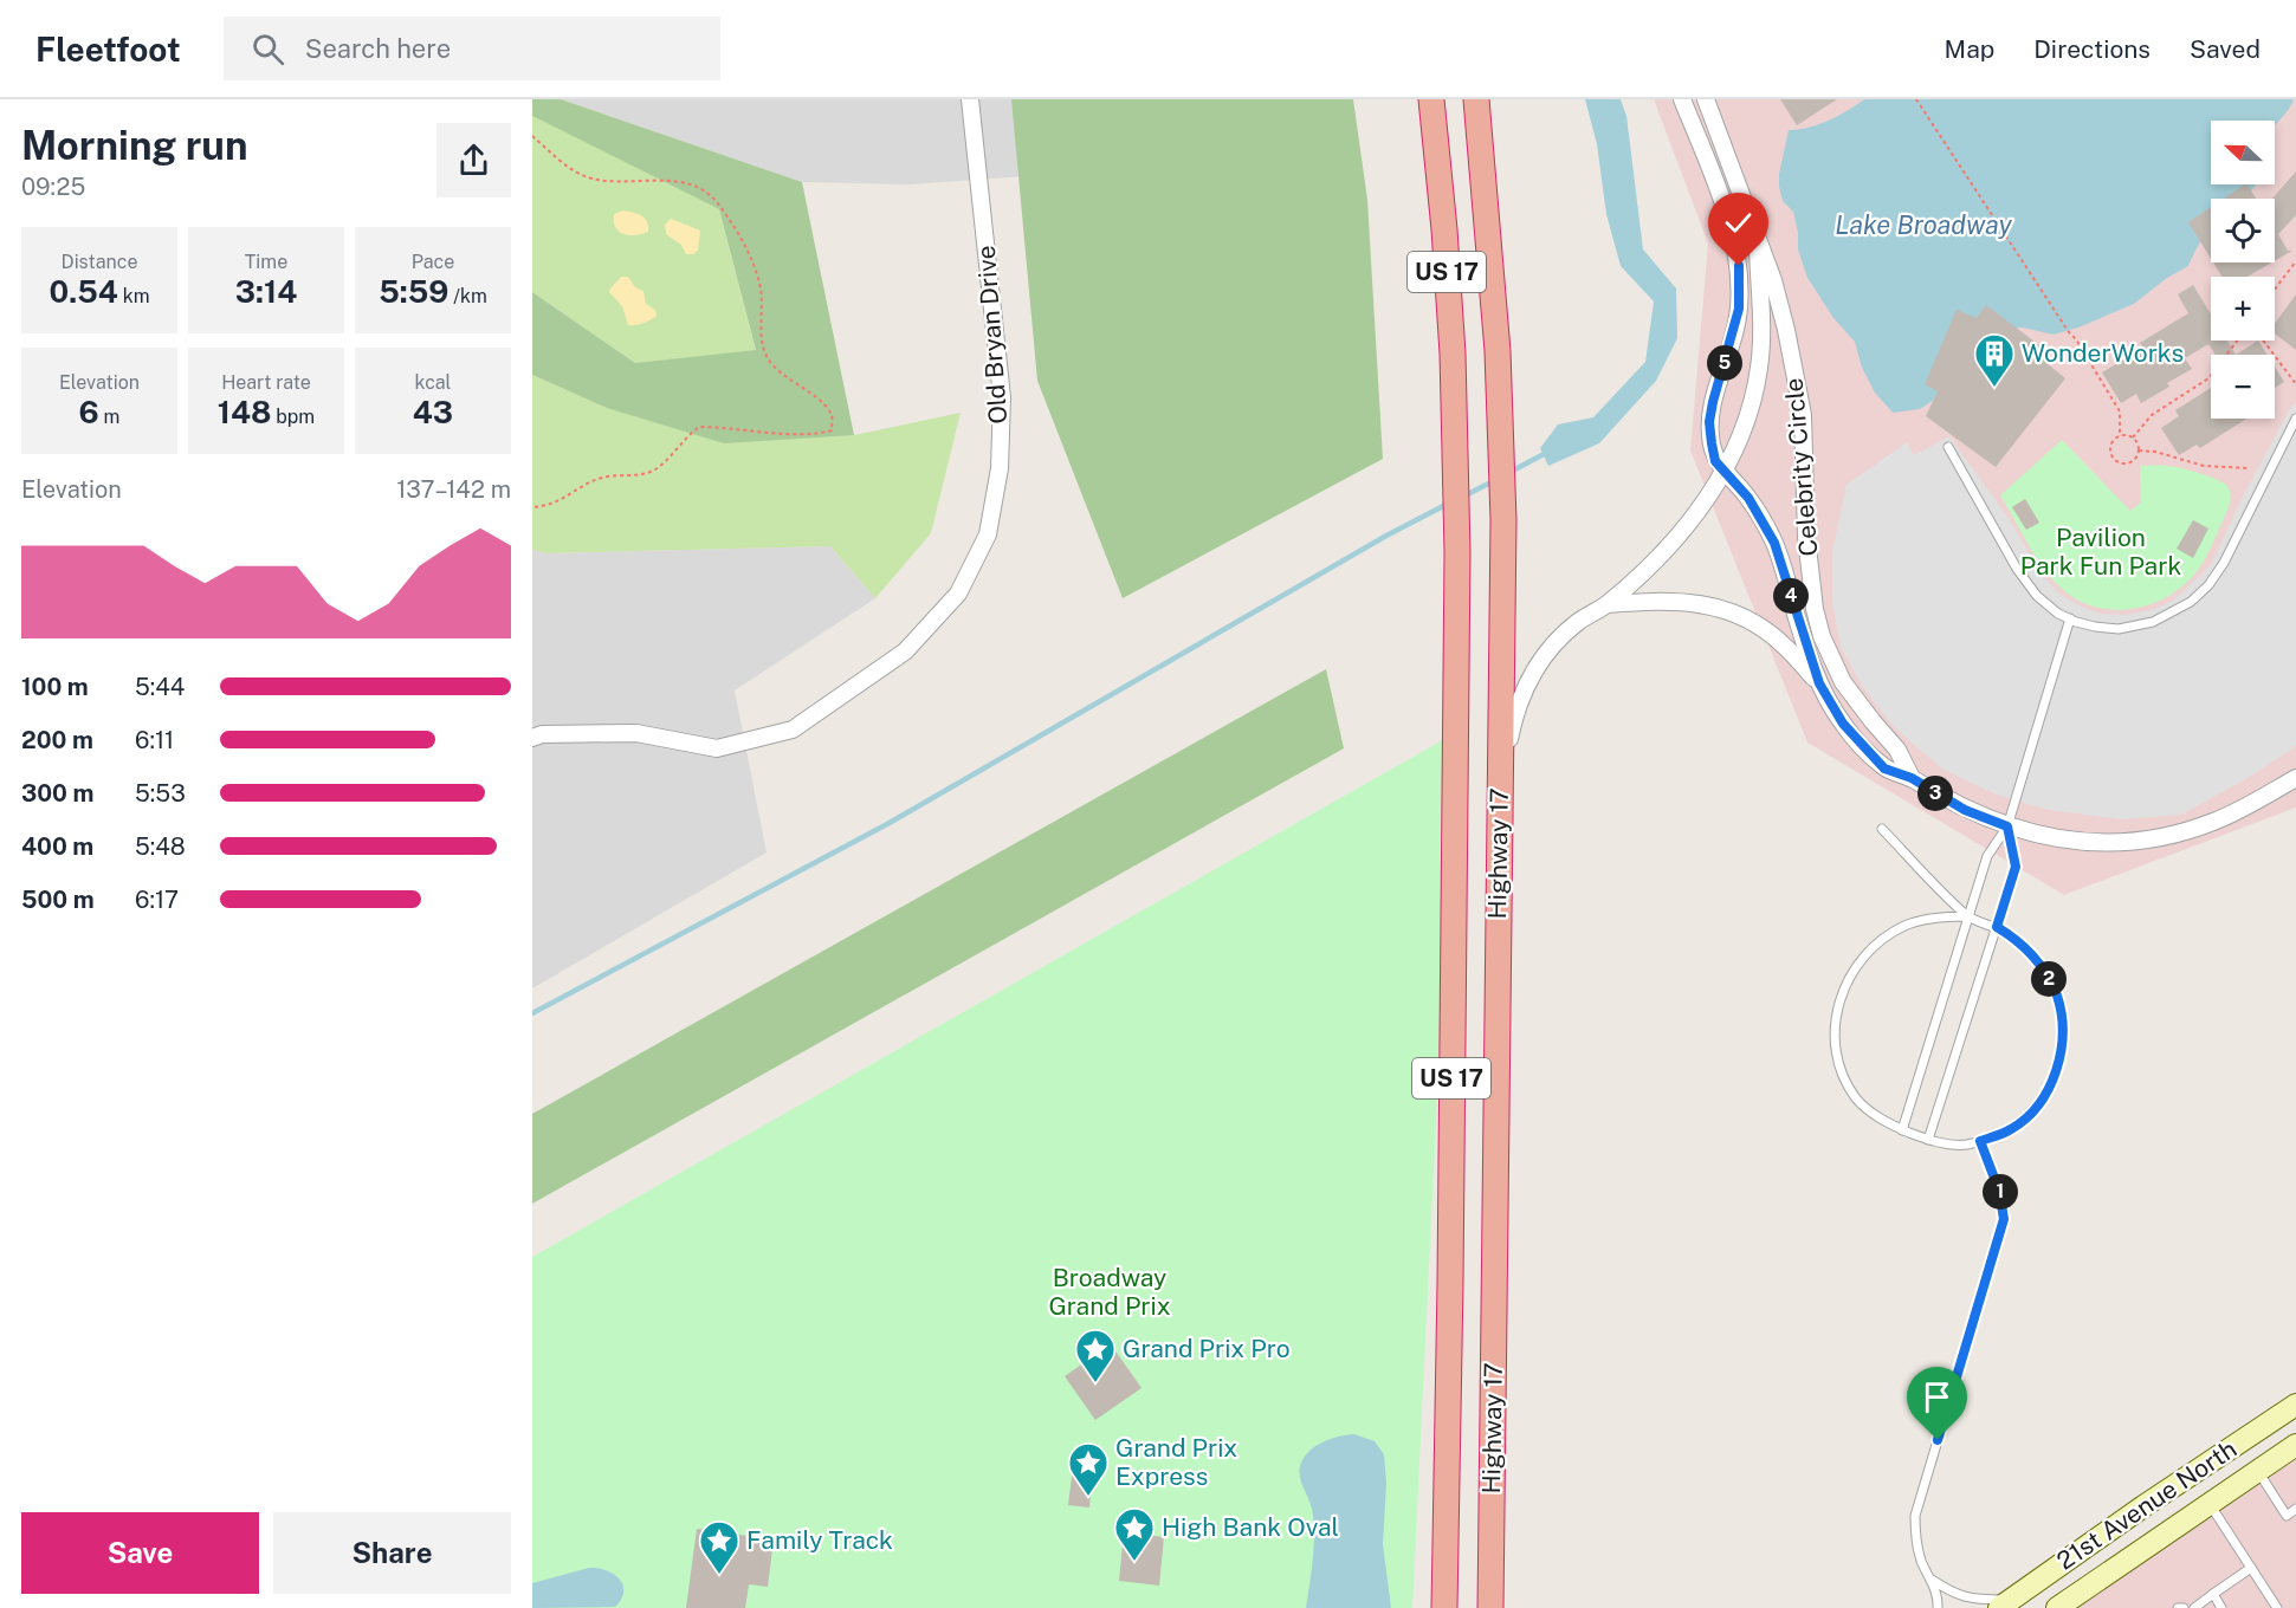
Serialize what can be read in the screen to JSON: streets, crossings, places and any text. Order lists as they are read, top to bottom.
{
  "streets": {
    "highway": ["US 17", "Highway 17"],
    "main road": ["21st Avenue North"],
    "street": ["Old Bryan Drive", "Celebrity Circle"]
  },
  "water": ["Lake Broadway"],
  "parks": ["Pavilion Park Fun Park", "Broadway Grand Prix"],
  "places": {
    "building": ["WonderWorks"],
    "place": [
      "Grand Prix Pro",
      "Grand Prix Express",
      "High Bank Oval",
      "Family Track"
    ]
  },
  "north": "left",
  "page": {
    "header": "Fleetfoot",
    "search": "Search here",
    "nav": ["Map", "Directions", "Saved"],
    "heading": ["Morning run", "09:25"],
    "map_buttons": ["+", "−"],
    "stats": [
      ["Distance", "0.54 km"],
      ["Time", "3:14"],
      ["Pace", "5:59 /km"],
      ["Elevation", "6 m"],
      ["Heart rate", "148 bpm"],
      ["kcal", "43"]
    ],
    "pins": [
      "5",
      "4",
      "3",
      "2",
      "1"
    ],
    "chart": ["Elevation", "137–142 m"],
    "list": [
      {
        "name": "100 m",
        "note": "5:44"
      },
      {
        "name": "200 m",
        "note": "6:11"
      },
      {
        "name": "300 m",
        "note": "5:53"
      },
      {
        "name": "400 m",
        "note": "5:48"
      },
      {
        "name": "500 m",
        "note": "6:17"
      }
    ],
    "buttons": ["Save", "Share"]
  }
}
